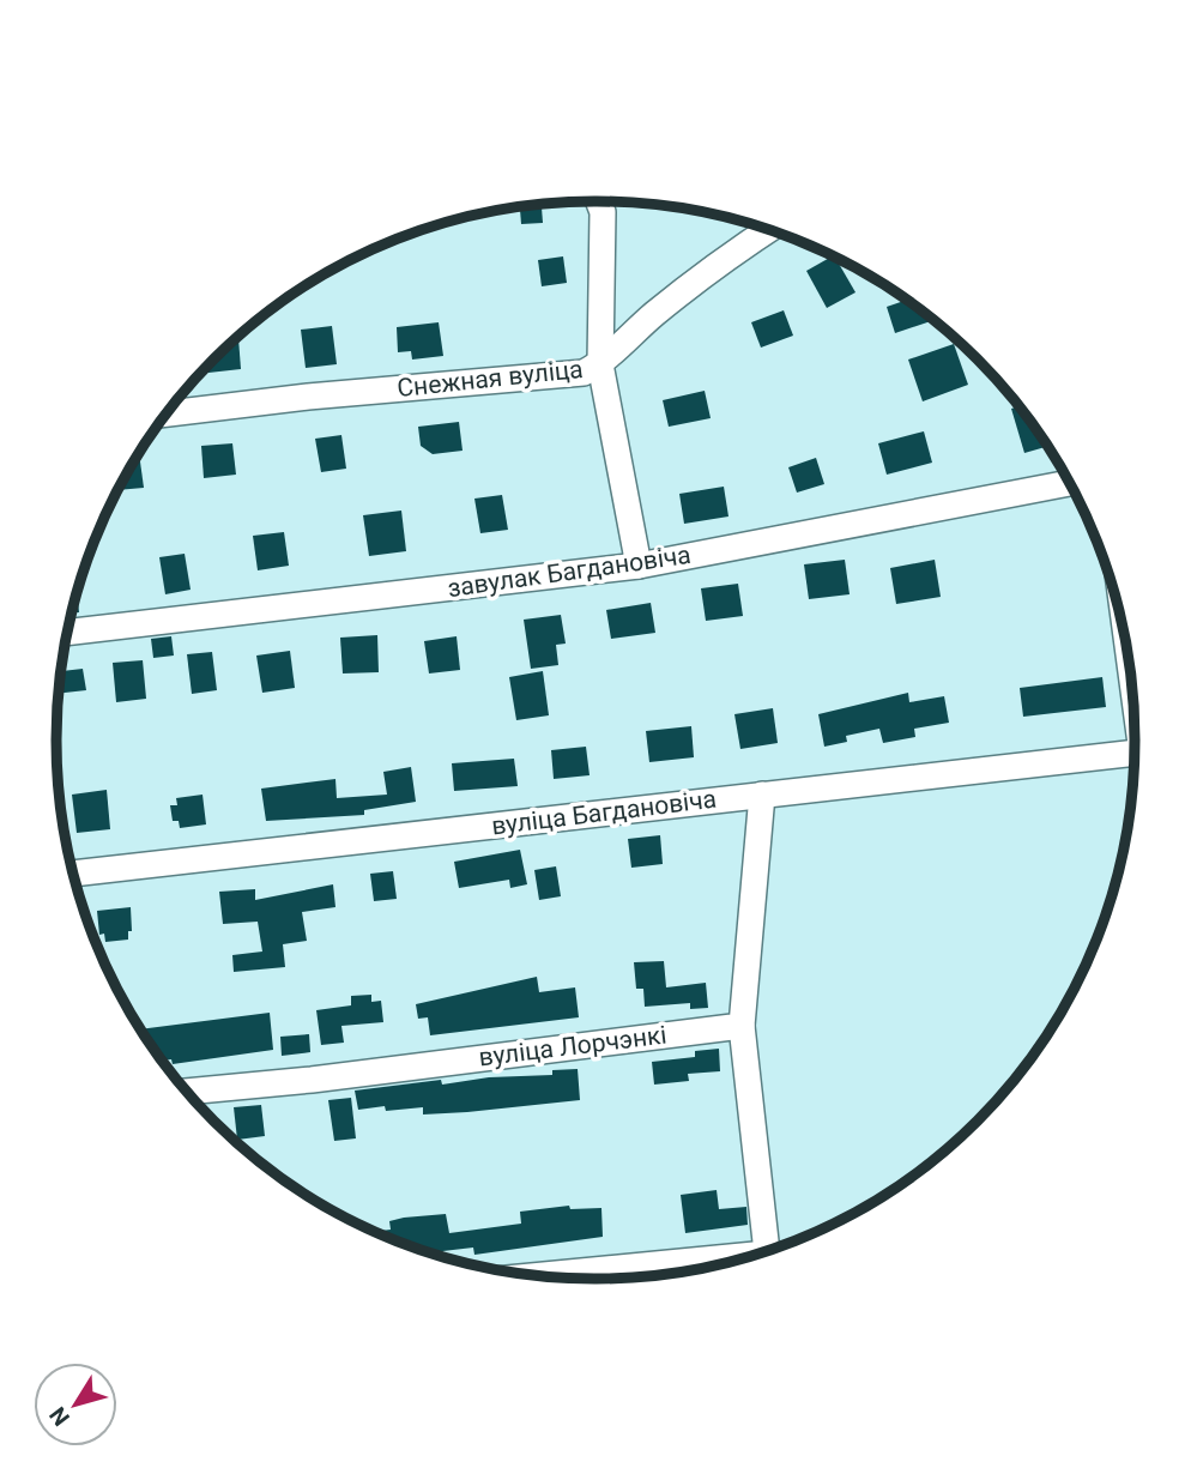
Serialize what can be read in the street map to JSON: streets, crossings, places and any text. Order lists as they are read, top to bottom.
{
  "streets": {
    "street": [
      "Снежная вуліца",
      "завулак Багдановіча",
      "вуліца Багдановіча",
      "вуліца Лорчэнкі"
    ]
  },
  "north": "bottom left"
}
